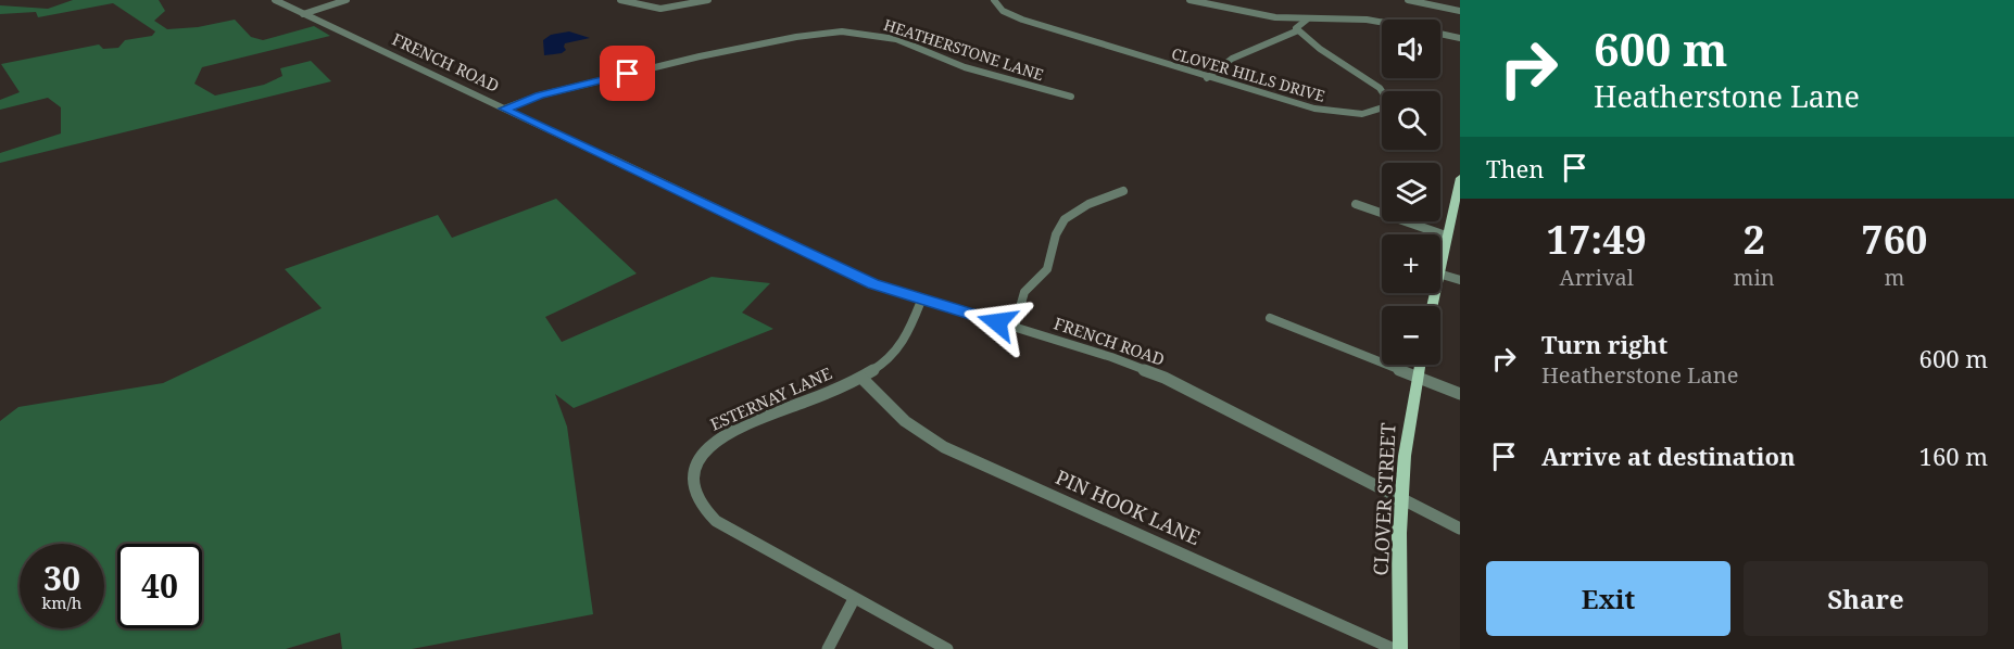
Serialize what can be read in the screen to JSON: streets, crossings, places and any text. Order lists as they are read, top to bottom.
{
  "streets": {
    "main road": ["CLOVER STREET"],
    "street": [
      "HEATHERSTONE LANE",
      "FRENCH ROAD",
      "CLOVER HILLS DRIVE",
      "ESTERNAY LANE",
      "PIN HOOK LANE"
    ]
  },
  "crossings": [
    ["HEATHERSTONE LANE", "FRENCH ROAD"],
    ["FRENCH ROAD", "ESTERNAY LANE"],
    ["FRENCH ROAD", "CLOVER STREET"],
    ["ESTERNAY LANE", "PIN HOOK LANE"]
  ],
  "page": {
    "turn": ["600 m", "Heatherstone Lane"],
    "map_buttons": ["+", "−"],
    "then": "Then",
    "eta": [
      "17:49",
      "Arrival",
      "2",
      "min",
      "760",
      "m"
    ],
    "list": [
      {
        "name": "Turn right",
        "note": "Heatherstone Lane",
        "value": "600 m"
      },
      {
        "name": "Arrive at destination",
        "value": "160 m"
      }
    ],
    "speed": "30 km/h",
    "limit": "40",
    "buttons": ["Exit", "Share"]
  }
}
